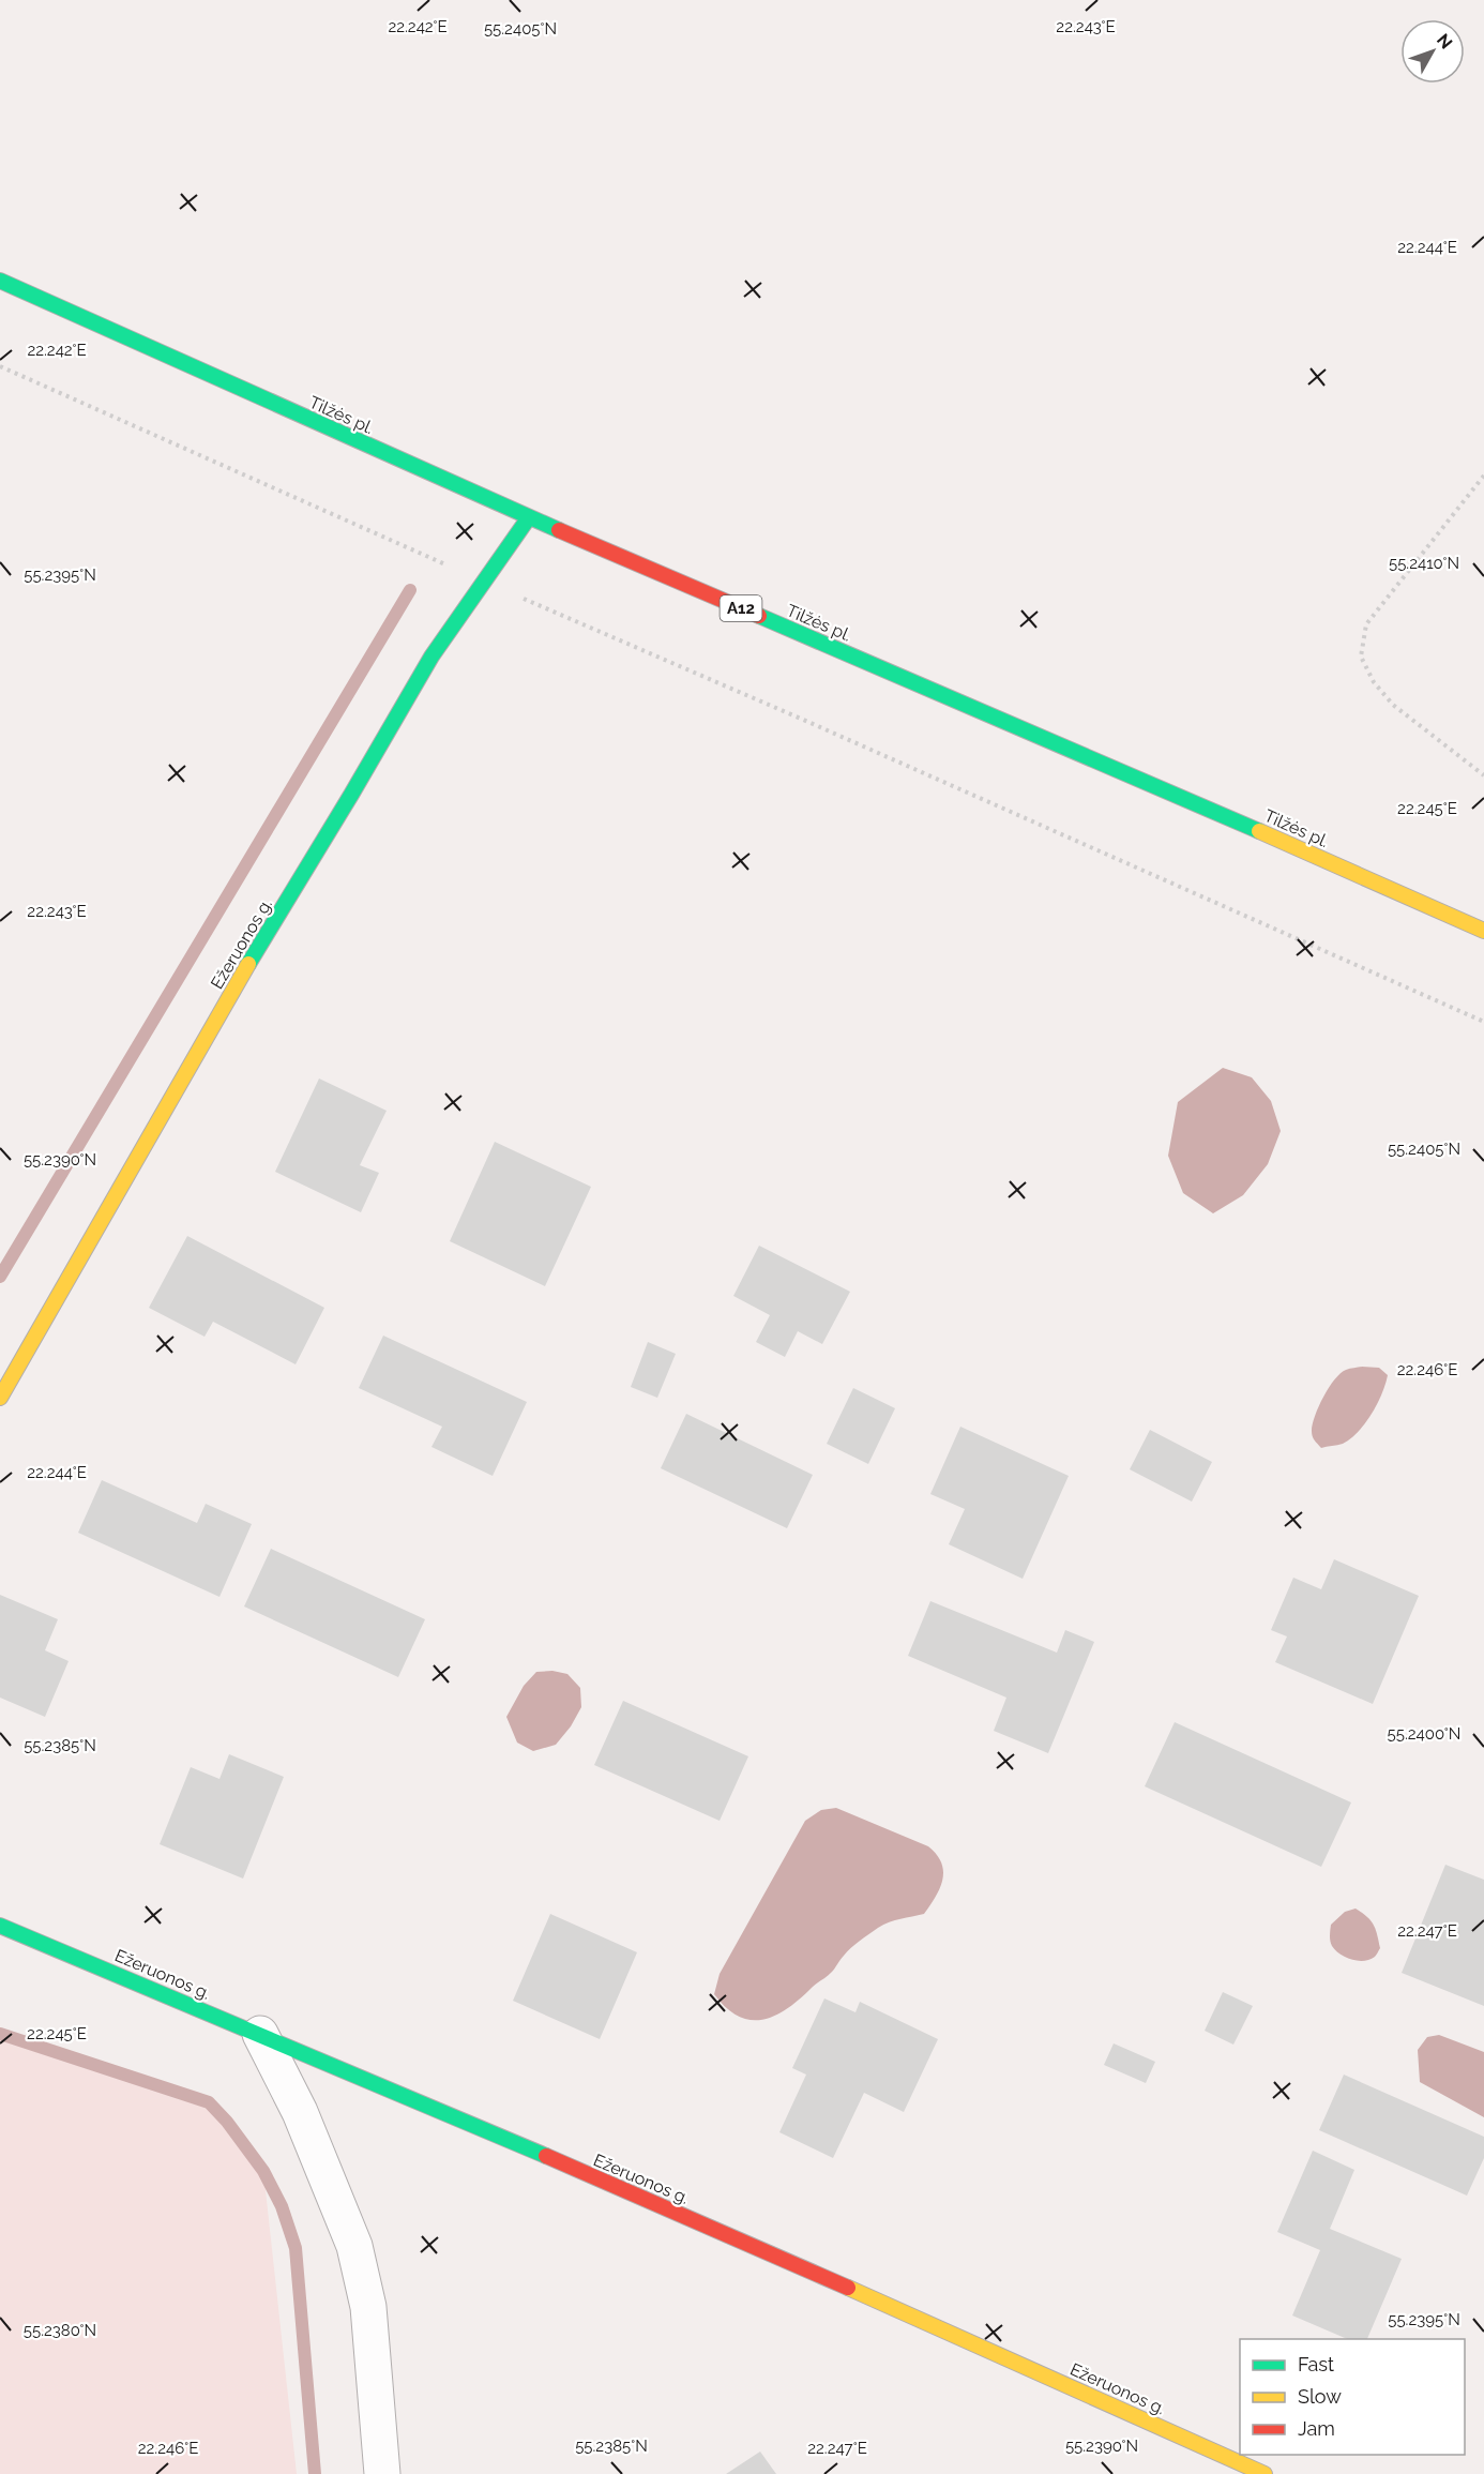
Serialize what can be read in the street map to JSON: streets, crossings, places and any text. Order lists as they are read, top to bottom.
{
  "streets": {
    "main road": ["Tilžės pl.", "A12", "Ežeruonos g."]
  },
  "crossings": [
    ["Tilžės pl.", "Ežeruonos g."]
  ],
  "legend": ["Fast", "Slow", "Jam"],
  "north": "top right",
  "coordinates": [
    "22.242°E",
    "22.243°E",
    "55.2405°N",
    "22.244°E",
    "55.2410°N",
    "55.2395°N",
    "22.245°E",
    "55.2390°N",
    "22.246°E",
    "55.2400°N",
    "55.2385°N",
    "22.247°E",
    "55.2380°N"
  ]
}
